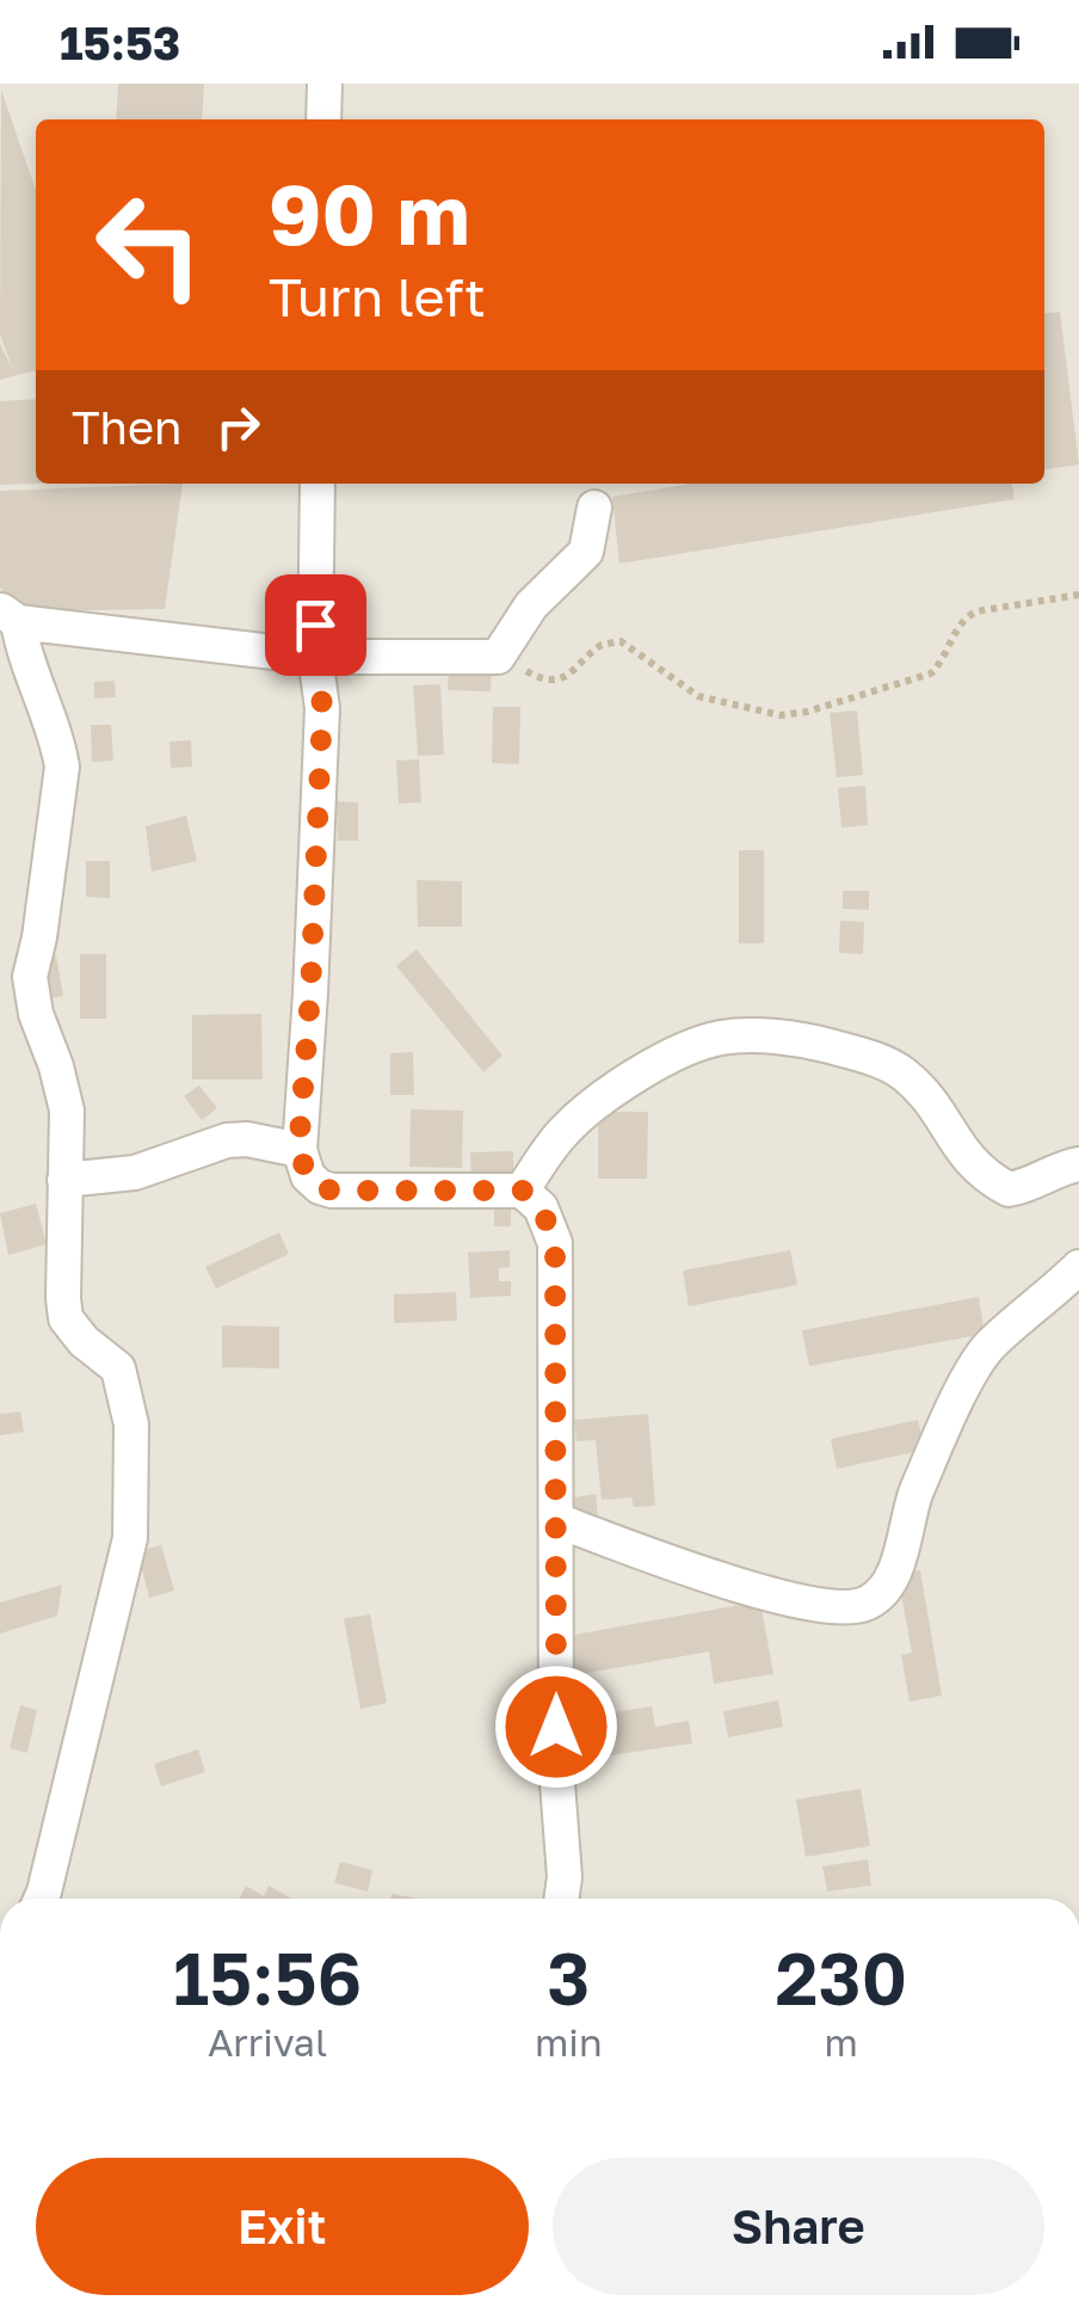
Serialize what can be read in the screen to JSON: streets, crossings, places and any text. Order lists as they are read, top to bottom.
{
  "page": {
    "status": "15:53",
    "turn": ["90 m", "Turn left"],
    "then": "Then",
    "eta": [
      "15:56",
      "Arrival",
      "3",
      "min",
      "230",
      "m"
    ],
    "buttons": ["Exit", "Share"]
  }
}
